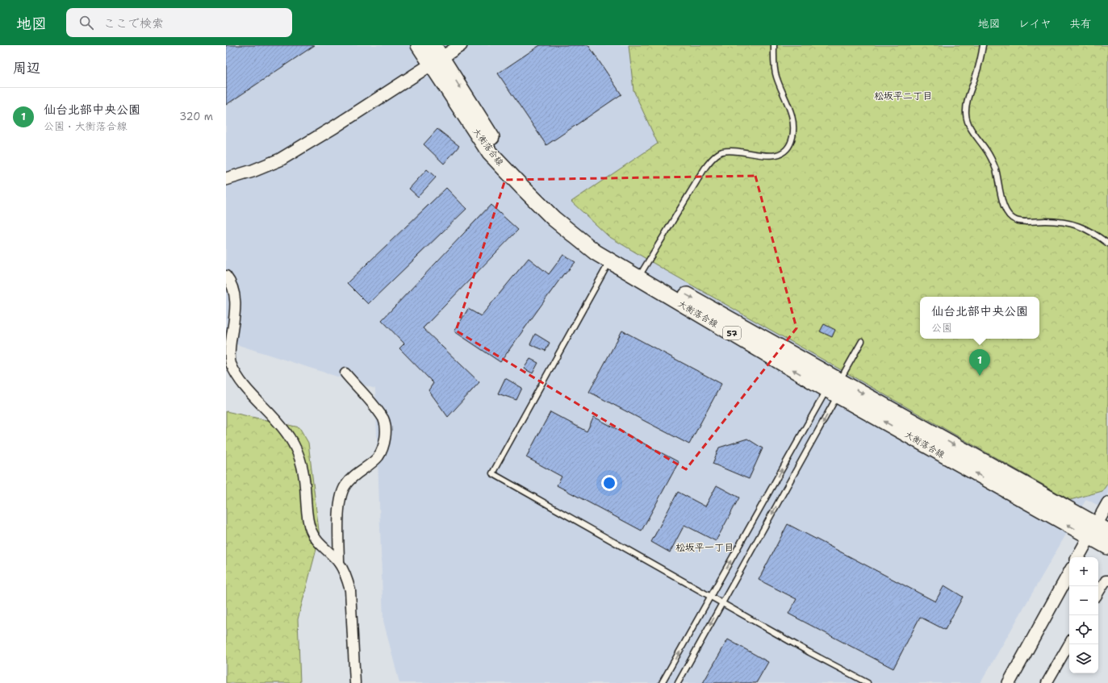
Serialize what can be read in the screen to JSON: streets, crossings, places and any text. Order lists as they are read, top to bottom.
{
  "streets": {
    "main road": ["大衡落合線", "57"]
  },
  "districts": ["松坂平二丁目", "松坂平一丁目"],
  "page": {
    "header": "地図",
    "search": "ここで検索",
    "nav": ["地図", "レイヤ", "共有"],
    "heading": "周辺",
    "list": [
      {
        "mark": "1",
        "name": "仙台北部中央公園",
        "note": "公園 · 大衡落合線",
        "value": "320 m"
      }
    ],
    "popup": ["仙台北部中央公園", "公園"],
    "pins": "1",
    "map_buttons": ["+", "−"]
  }
}
